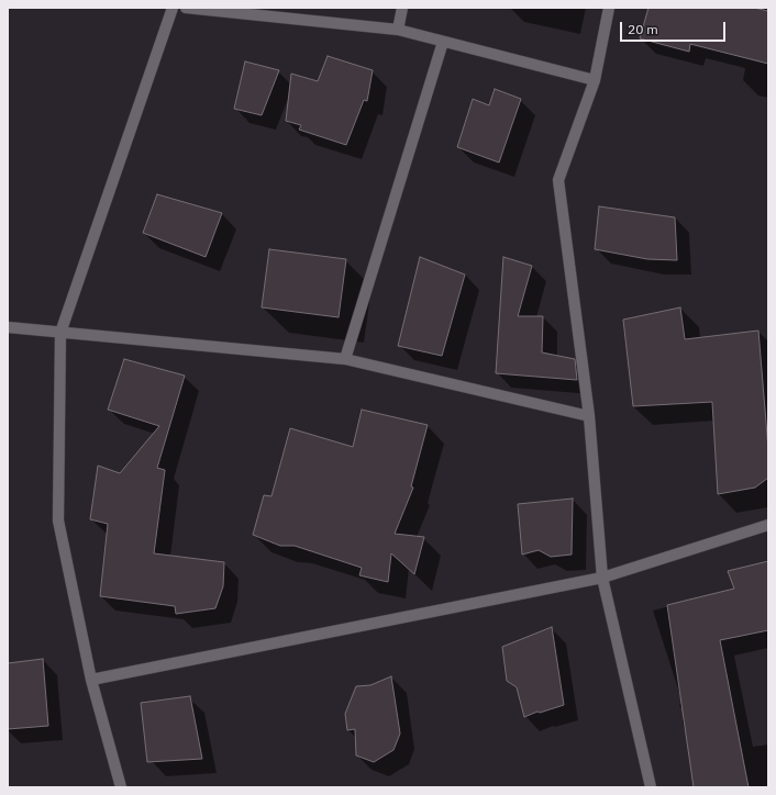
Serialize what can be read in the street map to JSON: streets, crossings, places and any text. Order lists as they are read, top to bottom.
{
  "scale_bar": "20 m"
}
